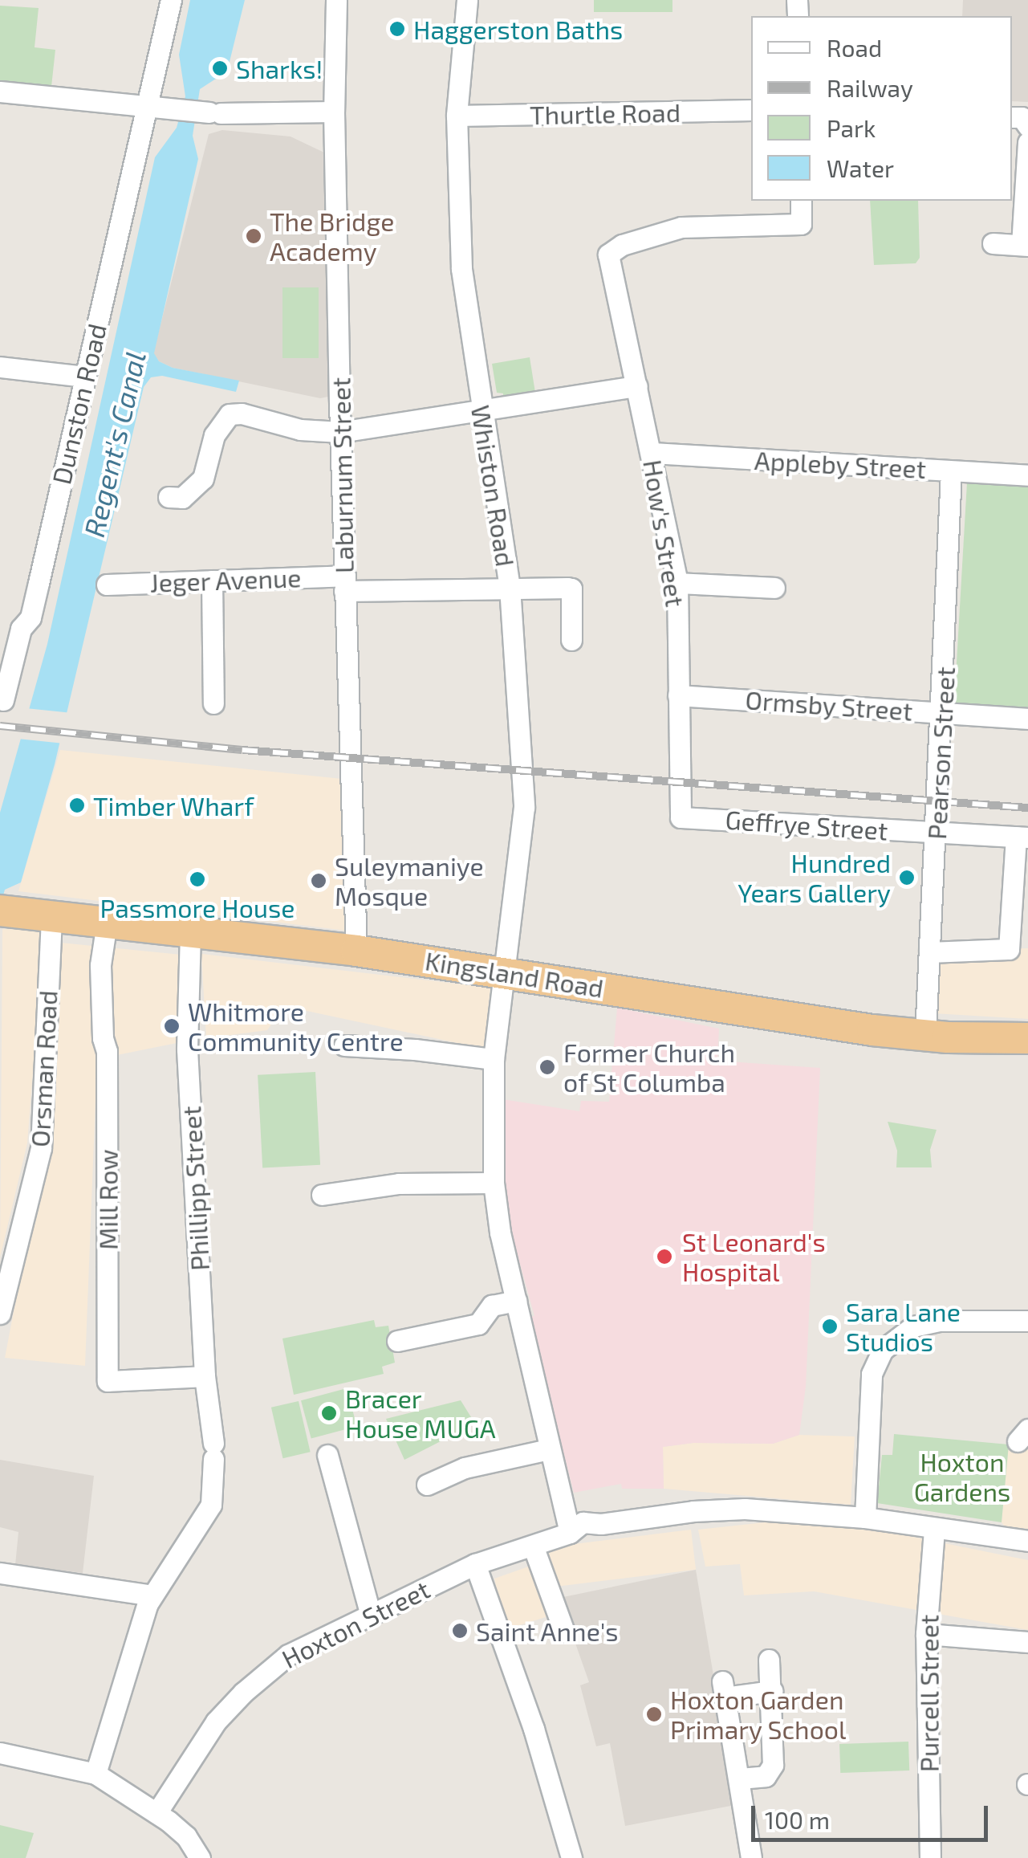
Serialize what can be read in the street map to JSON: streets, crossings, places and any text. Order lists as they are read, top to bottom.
{
  "streets": {
    "highway": ["Kingsland Road"],
    "street": [
      "Thurtle Road",
      "Dunston Road",
      "Appleby Street",
      "Laburnum Street",
      "Whiston Road",
      "How's Street",
      "Jeger Avenue",
      "Ormsby Street",
      "Pearson Street",
      "Geffrye Street",
      "Orsman Road",
      "Phillipp Street",
      "Mill Row",
      "Hoxton Street",
      "Purcell Street"
    ]
  },
  "crossings": [
    ["Thurtle Road", "Whiston Road"],
    ["Appleby Street", "How's Street"],
    ["Appleby Street", "Pearson Street"],
    ["Laburnum Street", "Jeger Avenue"],
    ["Laburnum Street", "Kingsland Road"],
    ["Whiston Road", "Jeger Avenue"],
    ["Whiston Road", "Kingsland Road"],
    ["Whiston Road", "Hoxton Street"],
    ["How's Street", "Ormsby Street"],
    ["How's Street", "Geffrye Street"],
    ["Ormsby Street", "Pearson Street"],
    ["Pearson Street", "Geffrye Street"],
    ["Pearson Street", "Kingsland Road"],
    ["Kingsland Road", "Orsman Road"],
    ["Kingsland Road", "Phillipp Street"],
    ["Kingsland Road", "Mill Row"],
    ["Phillipp Street", "Mill Row"],
    ["Hoxton Street", "Purcell Street"]
  ],
  "water": ["Regent's Canal"],
  "parks": ["Hoxton Gardens"],
  "places": [
    "Haggerston Baths",
    "Sharks!",
    "The Bridge Academy",
    "Timber Wharf",
    "Hundred Years Gallery",
    "Passmore House",
    "Suleymaniye Mosque",
    "Whitmore Community Centre",
    "Former Church of St Columba",
    "St Leonard's Hospital",
    "Sara Lane Studios",
    "Bracer House MUGA",
    "Saint Anne's",
    "Hoxton Garden Primary School"
  ],
  "legend": [
    "Road",
    "Railway",
    "Park",
    "Water"
  ],
  "scale_bar": "100 m"
}
